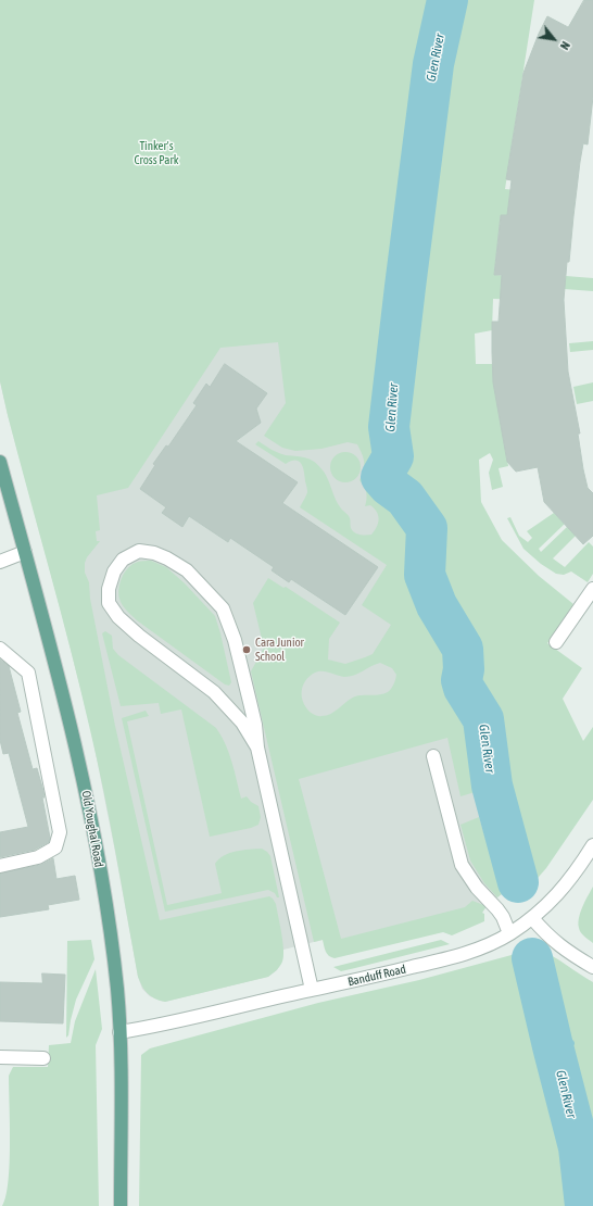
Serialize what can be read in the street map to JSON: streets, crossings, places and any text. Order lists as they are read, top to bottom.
{
  "streets": {
    "main road": ["Old Youghal Road"],
    "street": ["Banduff Road"]
  },
  "crossings": [
    ["Old Youghal Road", "Banduff Road"]
  ],
  "water": ["Glen River"],
  "parks": ["Tinker's Cross Park"],
  "places": ["Cara Junior School"],
  "north": "bottom right"
}
